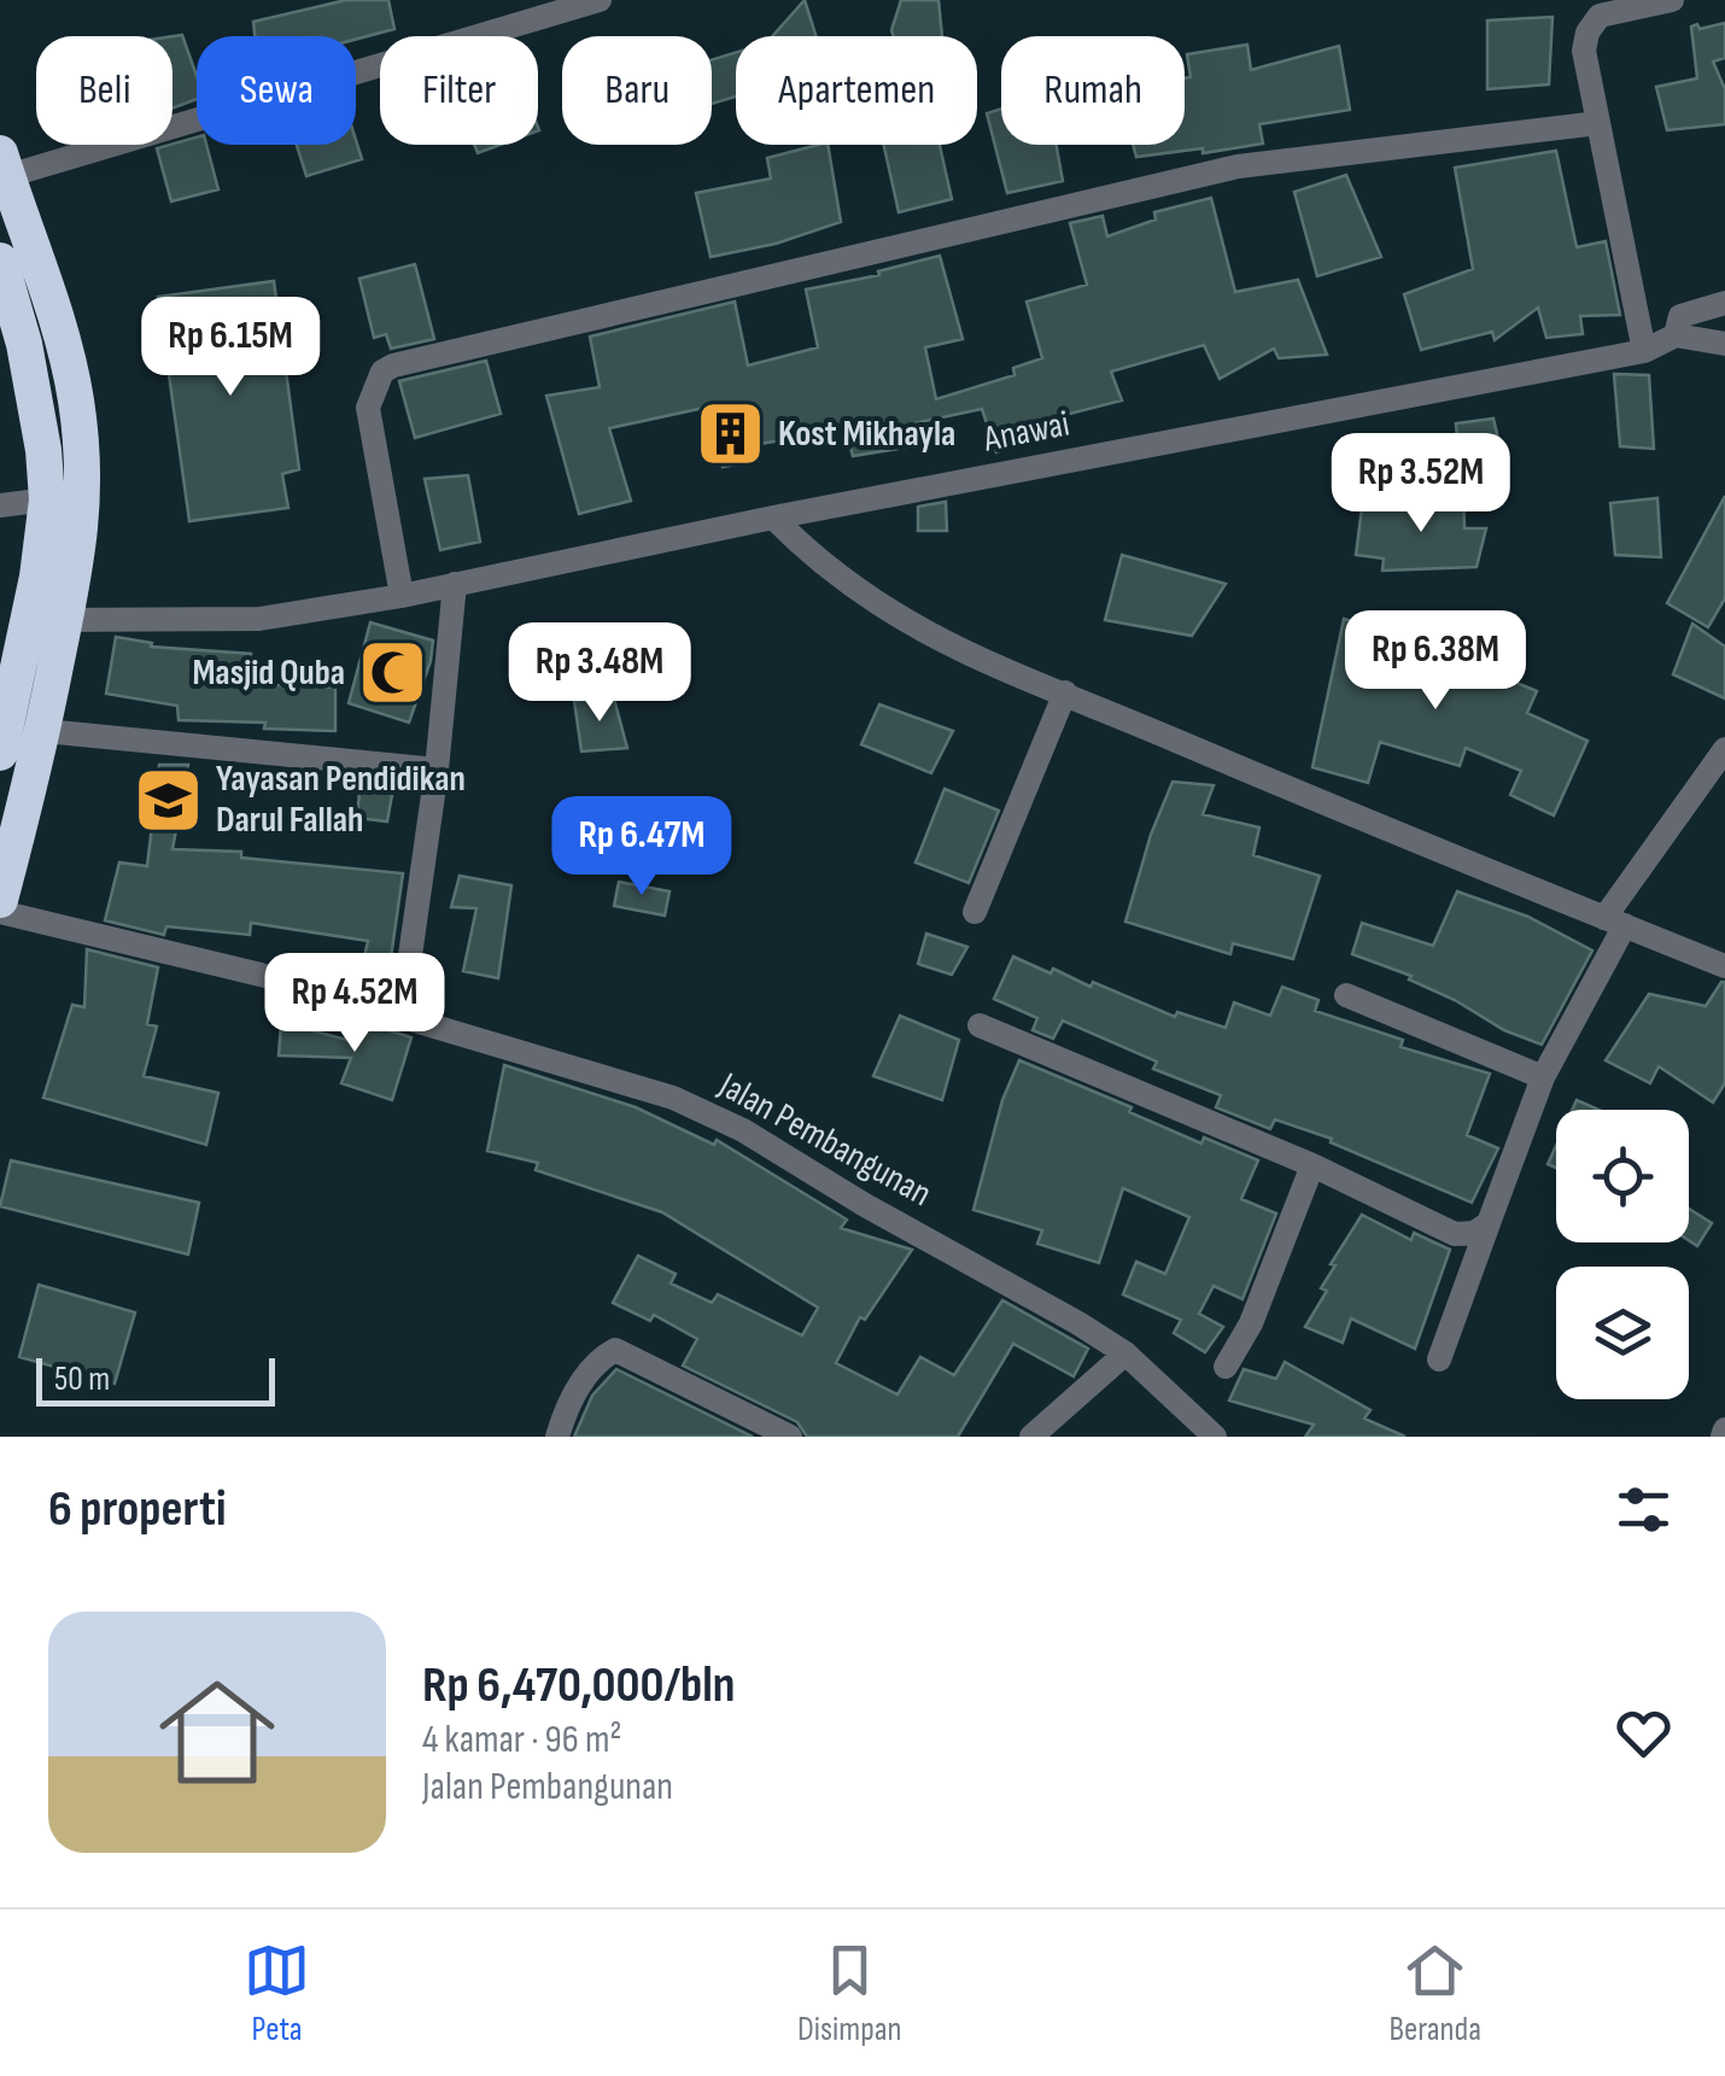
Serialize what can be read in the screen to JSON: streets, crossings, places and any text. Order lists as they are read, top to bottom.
{
  "streets": {
    "street": ["Anawai", "Jalan Pembangunan"]
  },
  "places": {
    "building": ["Kost Mikhayla"],
    "mosque": ["Masjid Quba"],
    "school or university": ["Yayasan Pendidikan Darul Fallah"]
  },
  "scale_bar": "50 m",
  "page": {
    "chip": [
      "Beli",
      "Sewa",
      "Filter",
      "Baru",
      "Apartemen",
      "Rumah"
    ],
    "price": [
      "Rp 6.15M",
      "Rp 3.52M",
      "Rp 6.38M",
      "Rp 3.48M",
      "Rp 6.47M",
      "Rp 4.52M"
    ],
    "scale": "50 m",
    "heading": "6 properti",
    "list": [
      {
        "name": "Rp 6,470,000/bln",
        "note": "4 kamar · 96 m² · Jalan Pembangunan"
      }
    ],
    "tabs": ["Peta", "Disimpan", "Beranda"]
  }
}
